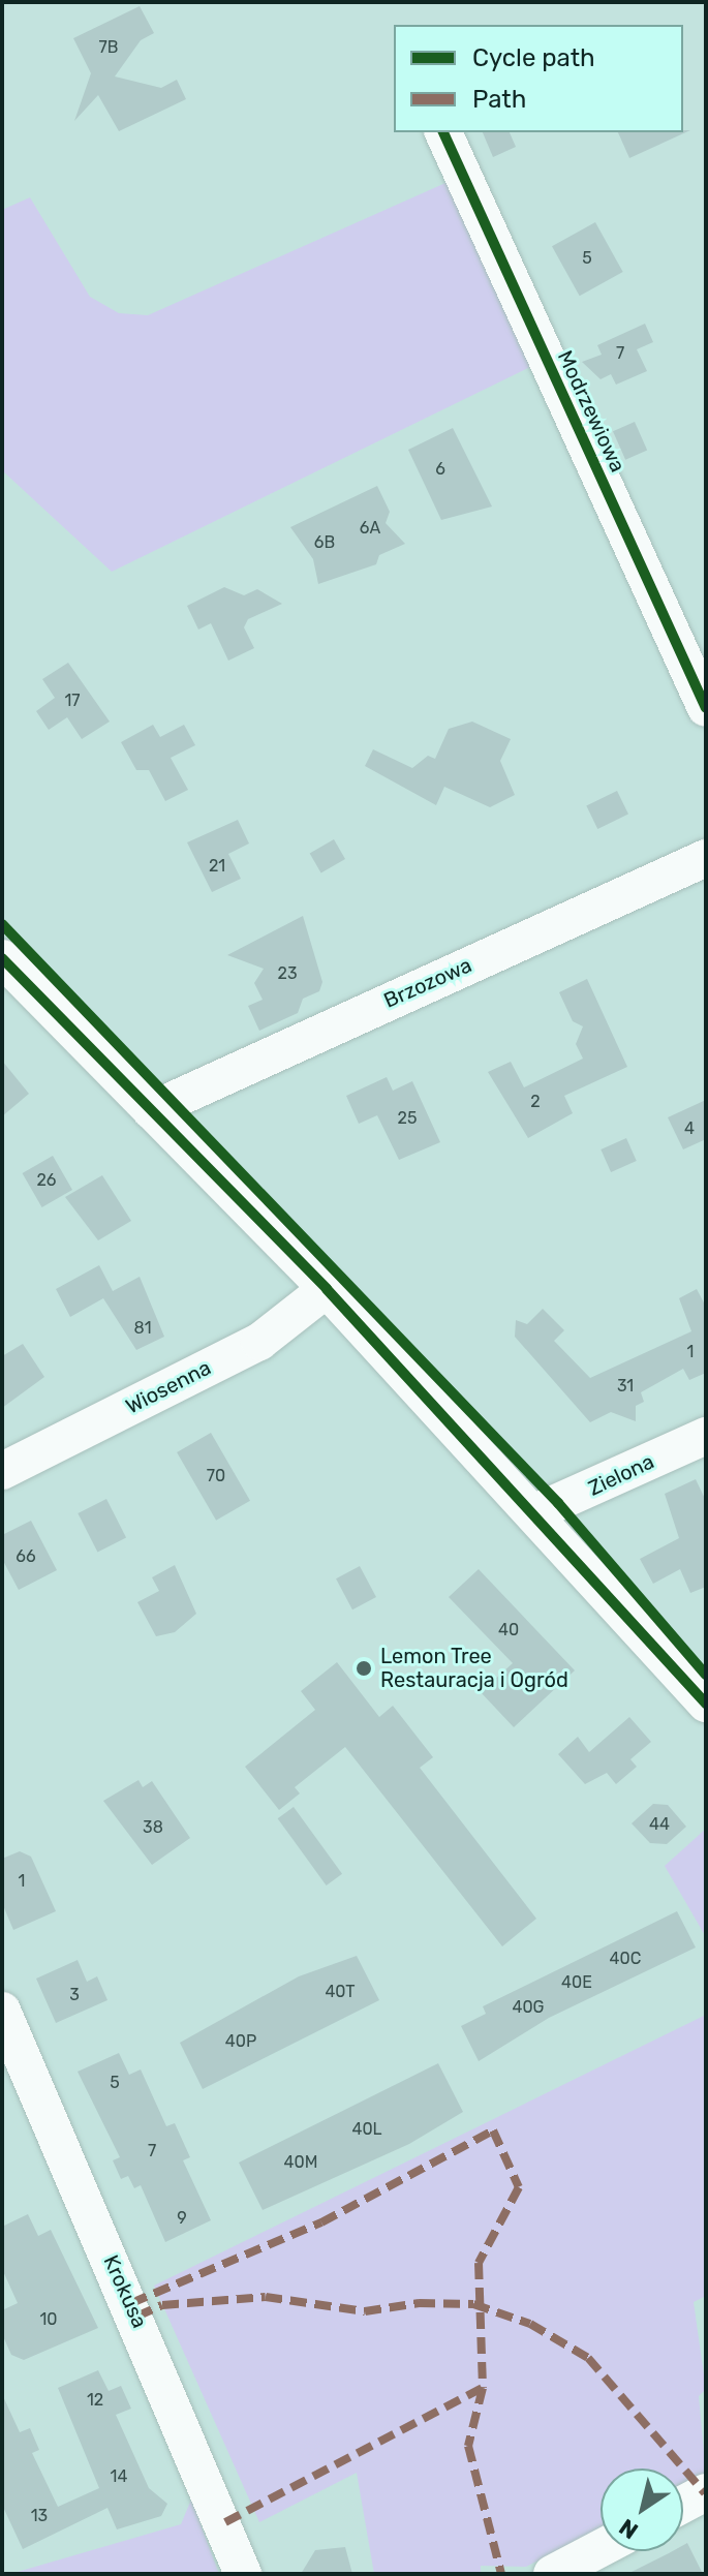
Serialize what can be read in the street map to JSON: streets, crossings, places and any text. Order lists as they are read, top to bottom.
{
  "streets": {
    "street": [
      "Modrzewiowa",
      "Brzozowa",
      "Wiosenna",
      "Zielona",
      "Krokusa"
    ]
  },
  "places": ["Lemon Tree Restauracja i Ogród"],
  "house_numbers": [
    "7B",
    "5",
    "7",
    "6",
    "6A",
    "6B",
    "17",
    "21",
    "23",
    "2",
    "25",
    "4",
    "26",
    "81",
    "1",
    "31",
    "70",
    "66",
    "40",
    "44",
    "38",
    "1",
    "40C",
    "40E",
    "40T",
    "3",
    "40G",
    "40P",
    "5",
    "40L",
    "7",
    "40M",
    "9",
    "10",
    "12",
    "14",
    "13"
  ],
  "legend": ["Cycle path", "Path"],
  "north": "bottom left"
}
